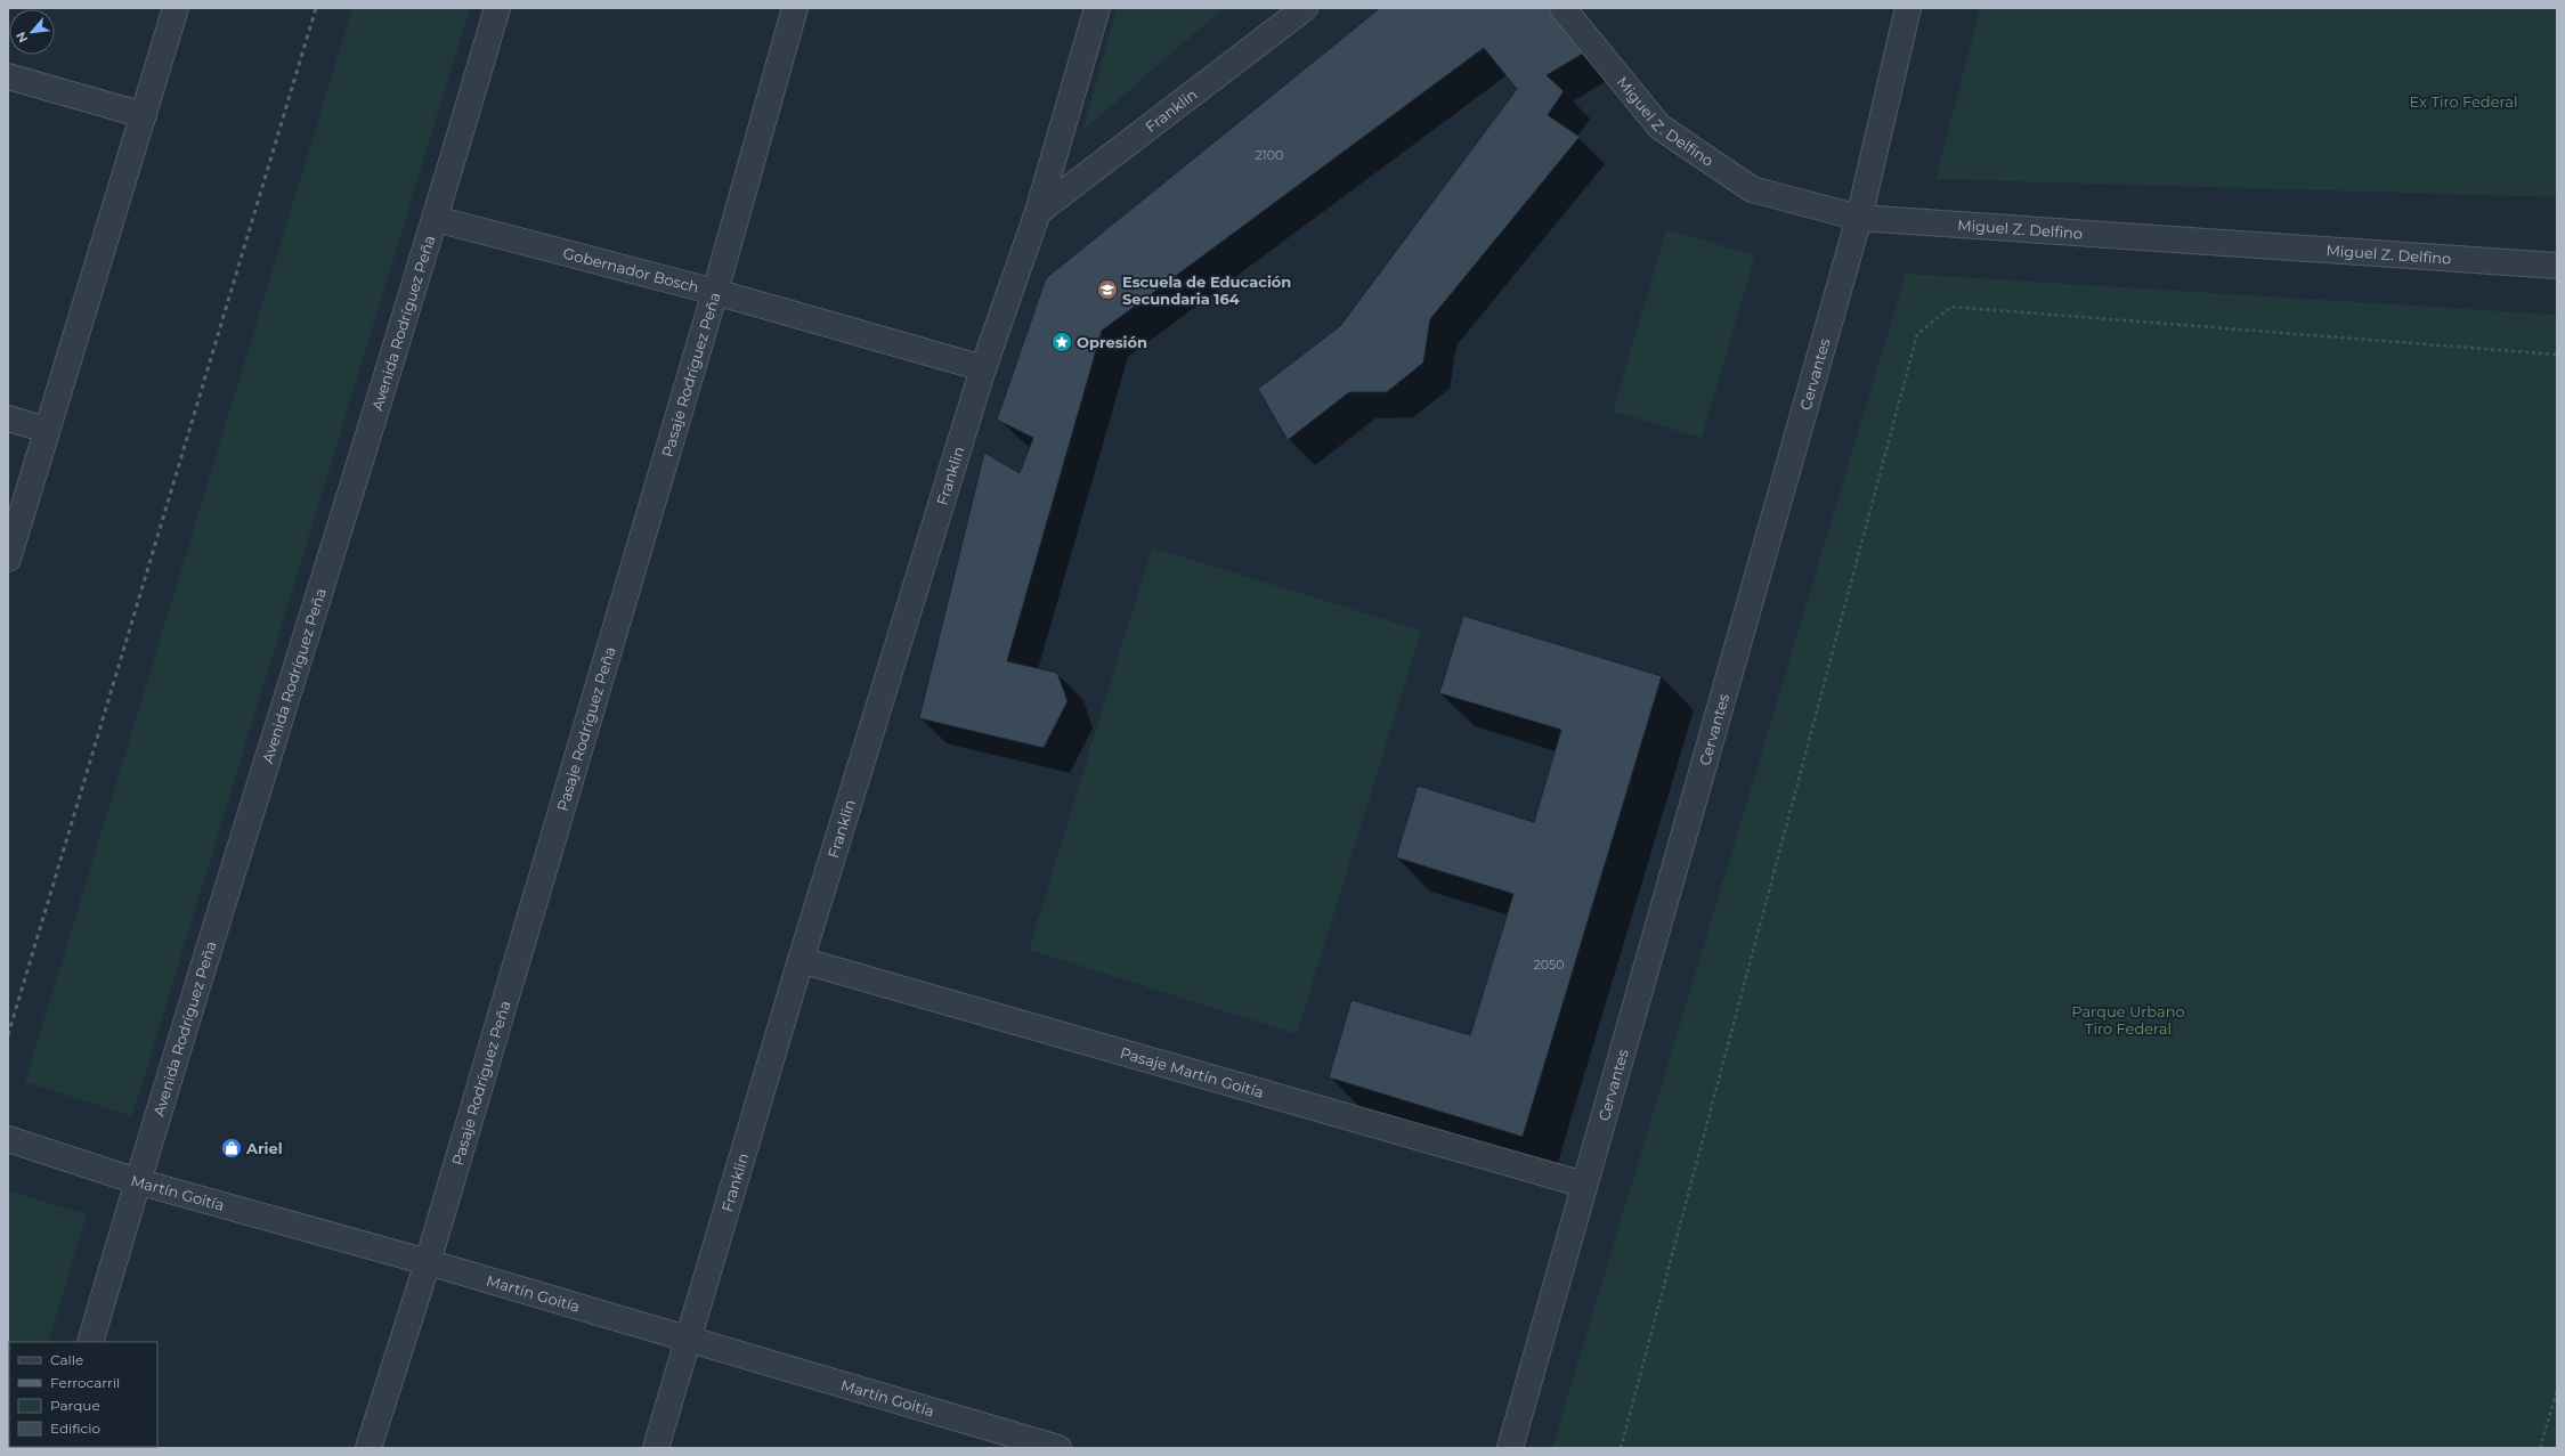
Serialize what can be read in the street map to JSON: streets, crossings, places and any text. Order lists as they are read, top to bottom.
{
  "streets": {
    "street": [
      "Franklin",
      "Miguel Z. Delfino",
      "Gobernador Bosch",
      "Avenida Rodríguez Peña",
      "Cervantes",
      "Pasaje Rodríguez Peña",
      "Pasaje Martín Goitía",
      "Martín Goitía"
    ]
  },
  "crossings": [
    ["Franklin", "Gobernador Bosch"],
    ["Franklin", "Pasaje Martín Goitía"],
    ["Franklin", "Martín Goitía"],
    ["Miguel Z. Delfino", "Cervantes"],
    ["Gobernador Bosch", "Avenida Rodríguez Peña"],
    ["Gobernador Bosch", "Pasaje Rodríguez Peña"],
    ["Avenida Rodríguez Peña", "Martín Goitía"],
    ["Cervantes", "Pasaje Martín Goitía"],
    ["Pasaje Rodríguez Peña", "Martín Goitía"]
  ],
  "parks": ["Ex Tiro Federal", "Parque Urbano Tiro Federal"],
  "places": {
    "school or university": ["Escuela de Educación Secundaria 164"],
    "place": ["Opresión"],
    "shop": ["Ariel"]
  },
  "house_numbers": ["2100", "2050"],
  "legend": [
    "Calle",
    "Ferrocarril",
    "Parque",
    "Edificio"
  ],
  "north": "bottom left"
}
